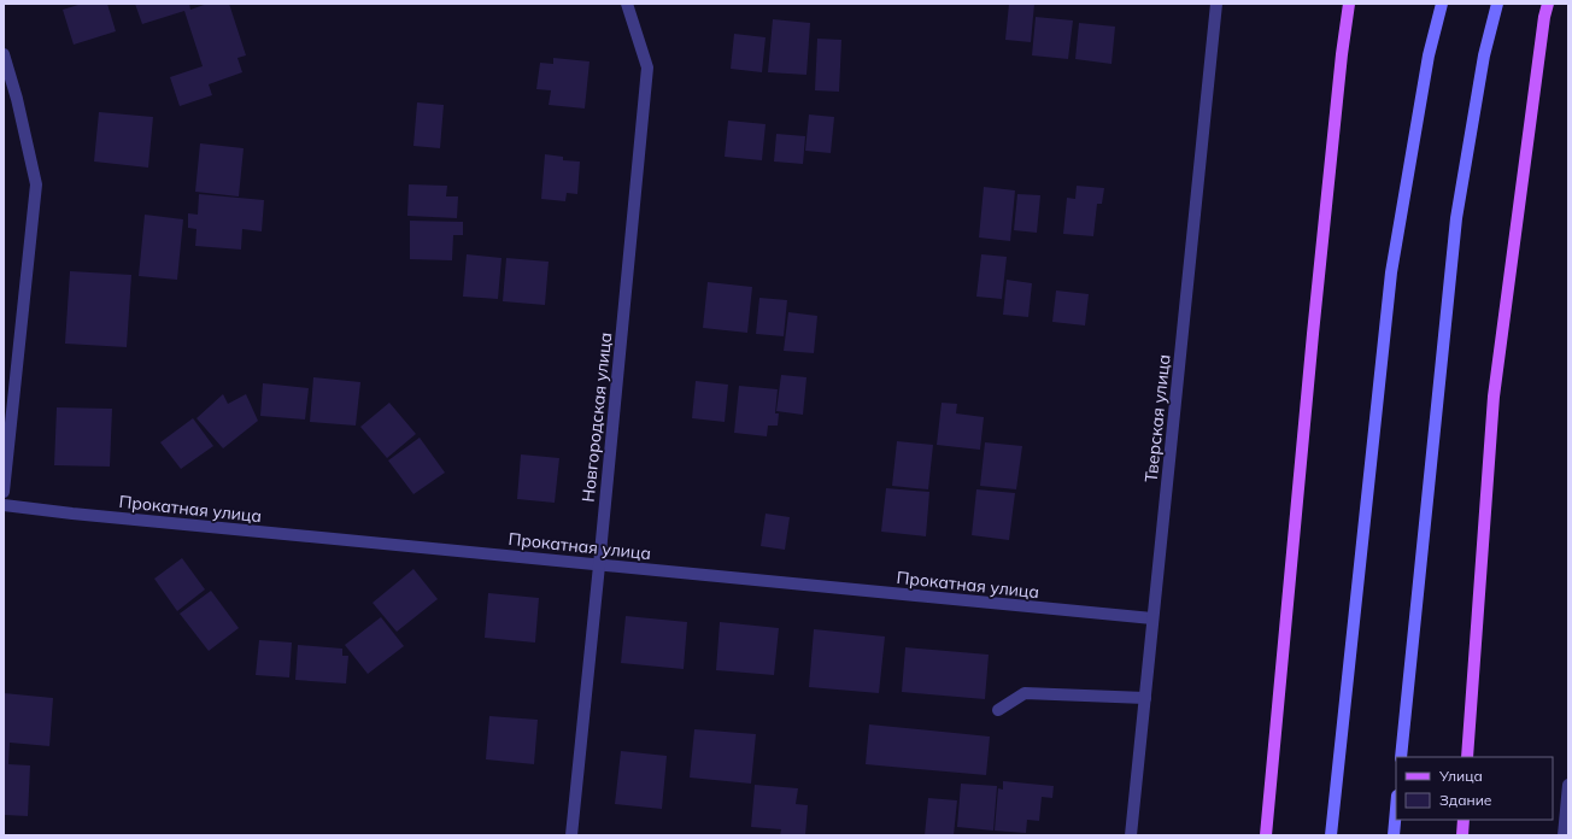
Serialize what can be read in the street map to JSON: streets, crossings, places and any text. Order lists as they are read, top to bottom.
{
  "streets": {
    "street": ["Новгородская улица", "Тверская улица", "Прокатная улица"]
  },
  "crossings": [
    ["Новгородская улица", "Прокатная улица"],
    ["Тверская улица", "Прокатная улица"]
  ],
  "legend": ["Улица", "Здание"]
}
